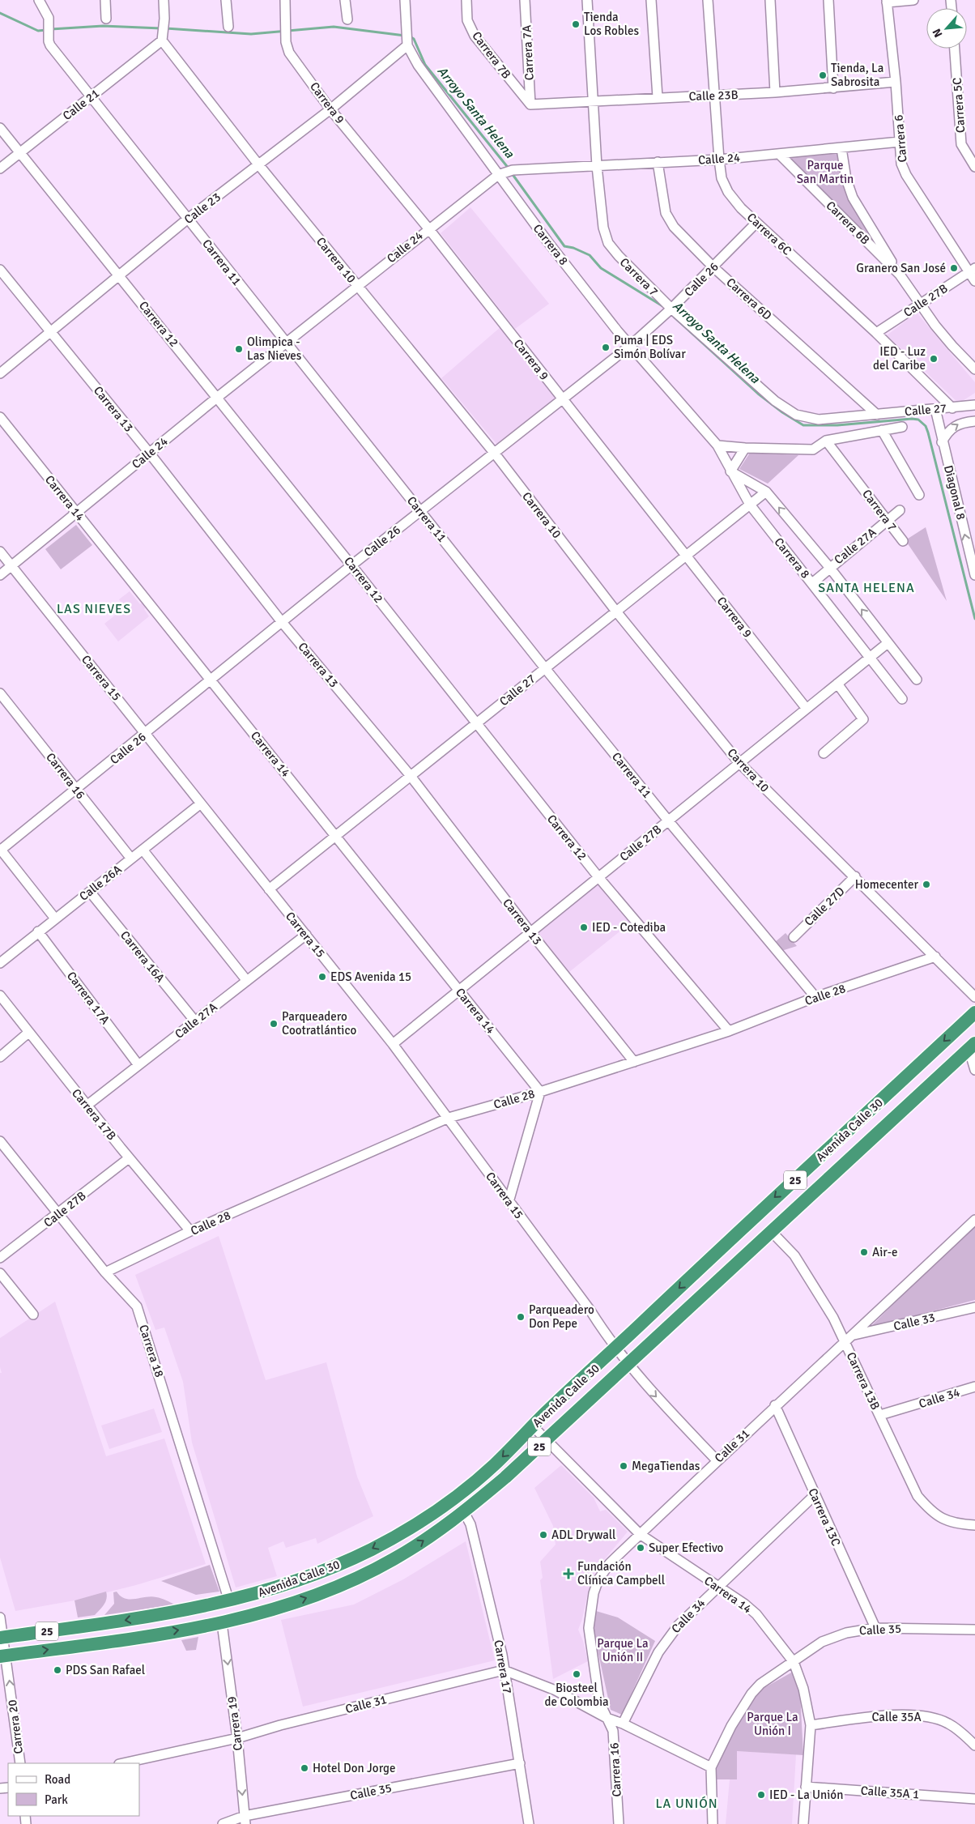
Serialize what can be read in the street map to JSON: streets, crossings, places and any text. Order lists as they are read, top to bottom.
{
  "streets": {
    "highway": ["Avenida Calle 30", "25"],
    "street": [
      "Carrera 7A",
      "Carrera 7B",
      "Calle 23B",
      "Carrera 9",
      "Calle 21",
      "Carrera 5C",
      "Carrera 6",
      "Calle 24",
      "Calle 23",
      "Carrera 6B",
      "Carrera 6C",
      "Carrera 8",
      "Carrera 10",
      "Carrera 11",
      "Carrera 7",
      "Calle 26",
      "Carrera 6D",
      "Calle 27B",
      "Carrera 12",
      "Carrera 13",
      "Calle 27",
      "Diagonal 8",
      "Carrera 14",
      "Calle 27A",
      "Carrera 15",
      "Carrera 16",
      "Calle 26A",
      "Calle 27D",
      "Carrera 16A",
      "Calle 28",
      "Carrera 17A",
      "Carrera 17B",
      "Calle 33",
      "Carrera 18",
      "Carrera 13B",
      "Calle 34",
      "Calle 31",
      "Carrera 13C",
      "Calle 35",
      "Carrera 17",
      "Calle 35A",
      "Carrera 19",
      "Carrera 20",
      "Calle 35A 1"
    ]
  },
  "crossings": [
    ["Carrera 7A", "Carrera 7B"],
    ["Carrera 7A", "Calle 23B"],
    ["Carrera 7B", "Calle 23B"],
    ["Calle 23B", "Carrera 6"],
    ["Calle 23B", "Carrera 6C"],
    ["Calle 23B", "Carrera 7"],
    ["Carrera 9", "Calle 24"],
    ["Carrera 9", "Calle 23"],
    ["Carrera 9", "Calle 26"],
    ["Carrera 9", "Calle 27B"],
    ["Carrera 9", "Calle 27"],
    ["Calle 21", "Carrera 10"],
    ["Calle 21", "Carrera 11"],
    ["Calle 21", "Carrera 12"],
    ["Carrera 6", "Calle 24"],
    ["Carrera 6", "Calle 27B"],
    ["Calle 24", "Carrera 6B"],
    ["Calle 24", "Carrera 6C"],
    ["Calle 24", "Carrera 8"],
    ["Calle 24", "Carrera 10"],
    ["Calle 24", "Carrera 11"],
    ["Calle 24", "Carrera 7"],
    ["Calle 24", "Carrera 6D"],
    ["Calle 24", "Carrera 12"],
    ["Calle 24", "Carrera 13"],
    ["Calle 24", "Carrera 14"],
    ["Calle 24", "Carrera 15"],
    ["Calle 23", "Carrera 8"],
    ["Calle 23", "Carrera 10"],
    ["Calle 23", "Carrera 11"],
    ["Calle 23", "Carrera 12"],
    ["Calle 23", "Carrera 13"],
    ["Carrera 6B", "Calle 27B"],
    ["Carrera 6C", "Calle 26"],
    ["Carrera 6C", "Calle 27B"],
    ["Carrera 6C", "Calle 27"],
    ["Carrera 8", "Calle 26"],
    ["Carrera 8", "Calle 27B"],
    ["Carrera 8", "Calle 27"],
    ["Carrera 8", "Calle 27A"],
    ["Carrera 10", "Calle 26"],
    ["Carrera 10", "Calle 27B"],
    ["Carrera 10", "Calle 27"],
    ["Carrera 10", "Calle 27D"],
    ["Carrera 10", "Calle 28"],
    ["Carrera 11", "Calle 26"],
    ["Carrera 11", "Calle 27B"],
    ["Carrera 11", "Calle 27"],
    ["Carrera 11", "Calle 28"],
    ["Carrera 7", "Calle 26"],
    ["Carrera 7", "Carrera 6D"],
    ["Carrera 7", "Calle 27"],
    ["Carrera 7", "Calle 27A"],
    ["Calle 26", "Carrera 6D"],
    ["Calle 26", "Carrera 12"],
    ["Calle 26", "Carrera 13"],
    ["Calle 26", "Carrera 14"],
    ["Calle 26", "Carrera 15"],
    ["Calle 26", "Carrera 16"],
    ["Carrera 6D", "Calle 27"],
    ["Calle 27B", "Carrera 12"],
    ["Calle 27B", "Carrera 13"],
    ["Calle 27B", "Carrera 14"],
    ["Calle 27B", "Carrera 15"],
    ["Calle 27B", "Carrera 17B"],
    ["Calle 27B", "Carrera 18"],
    ["Carrera 12", "Calle 27"],
    ["Carrera 12", "Calle 28"],
    ["Carrera 13", "Calle 27"],
    ["Carrera 13", "Calle 28"],
    ["Calle 27", "Diagonal 8"],
    ["Calle 27", "Carrera 14"],
    ["Calle 27", "Carrera 15"],
    ["Carrera 14", "Calle 28"],
    ["Carrera 14", "Avenida Calle 30"],
    ["Carrera 14", "Calle 34"],
    ["Carrera 14", "Calle 31"],
    ["Carrera 14", "Calle 35"],
    ["Carrera 14", "Calle 35A"],
    ["Carrera 14", "Calle 35A 1"],
    ["Calle 27A", "Carrera 15"],
    ["Calle 27A", "Carrera 16A"],
    ["Calle 27A", "Carrera 17A"],
    ["Calle 27A", "Carrera 17B"],
    ["Carrera 15", "Calle 26A"],
    ["Carrera 15", "Calle 28"],
    ["Carrera 15", "Avenida Calle 30"],
    ["Carrera 16", "Calle 26A"],
    ["Carrera 16", "Calle 31"],
    ["Calle 26A", "Carrera 16A"],
    ["Calle 26A", "Carrera 17A"],
    ["Calle 28", "Carrera 17B"],
    ["Calle 28", "Carrera 18"],
    ["Avenida Calle 30", "Carrera 18"],
    ["Avenida Calle 30", "Carrera 13B"],
    ["Avenida Calle 30", "Carrera 17"],
    ["Avenida Calle 30", "Carrera 19"],
    ["Avenida Calle 30", "Carrera 20"],
    ["Calle 33", "Calle 31"],
    ["Carrera 13B", "Calle 34"],
    ["Carrera 13B", "Calle 31"],
    ["Calle 34", "Carrera 13C"],
    ["Calle 31", "Carrera 13C"],
    ["Calle 31", "Carrera 17"],
    ["Calle 31", "Carrera 19"],
    ["Carrera 13C", "Calle 35"],
    ["Calle 35", "Carrera 17"],
    ["Calle 35", "Carrera 19"]
  ],
  "one_way": ["Carrera 19", "Carrera 20"],
  "districts": ["SANTA HELENA", "LAS NIEVES", "LA UNIÓN"],
  "water": ["Arroyo Santa Helena"],
  "parks": ["Parque San Martin", "Parque La Unión II", "Parque La Unión I"],
  "places": {
    "other": [
      "Tienda Los Robles",
      "Tienda, La Sabrosita",
      "Granero San José",
      "Puma | EDS Simón Bolívar",
      "Olimpica - Las Nieves",
      "IED - Luz del Caribe",
      "Homecenter",
      "IED - Cotediba",
      "EDS Avenida 15",
      "Parqueadero Cootratlántico",
      "Air-e",
      "Parqueadero Don Pepe",
      "MegaTiendas",
      "ADL Drywall",
      "Super Efectivo",
      "PDS San Rafael",
      "Biosteel de Colombia",
      "Hotel Don Jorge",
      "IED - La Unión"
    ],
    "health": ["Fundación Clínica Campbell"]
  },
  "legend": ["Road", "Park"],
  "north": "bottom left"
}
